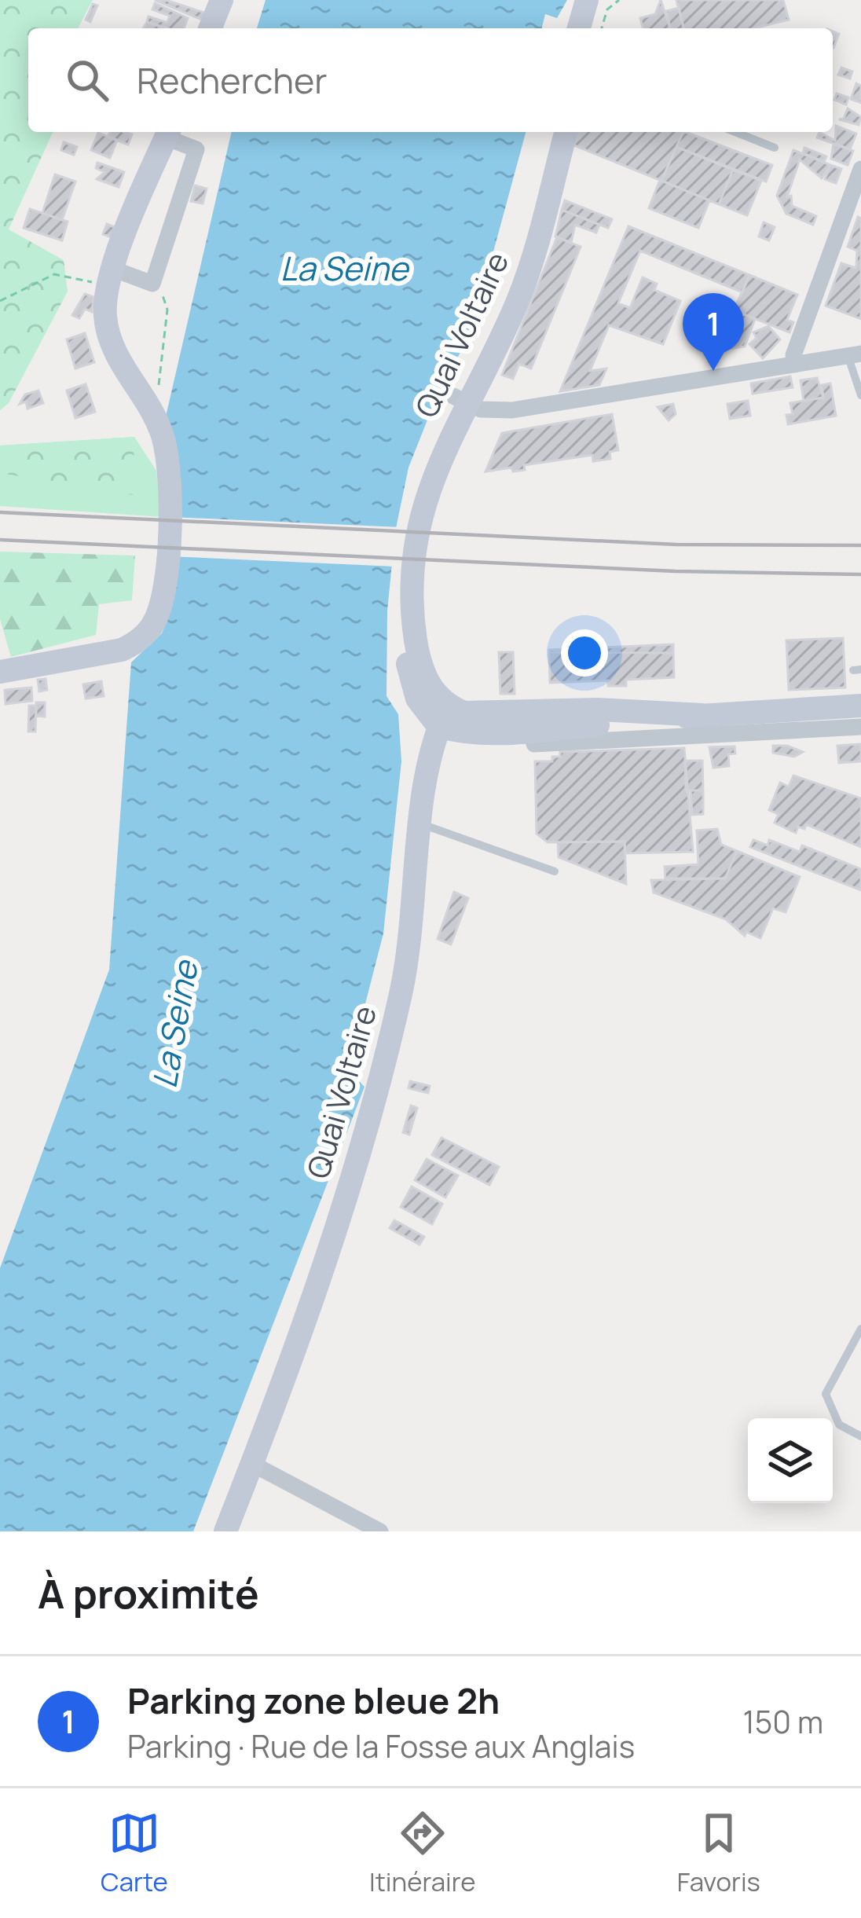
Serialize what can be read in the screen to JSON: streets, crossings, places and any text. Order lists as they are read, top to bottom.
{
  "streets": {
    "street": ["Quai Voltaire"]
  },
  "water": ["La Seine"],
  "page": {
    "search": "Rechercher",
    "pins": "1",
    "heading": "À proximité",
    "list": [
      {
        "mark": "1",
        "name": "Parking zone bleue 2h",
        "note": "Parking · Rue de la Fosse aux Anglais",
        "value": "150 m"
      }
    ],
    "nav": ["Carte", "Itinéraire", "Favoris"]
  }
}
